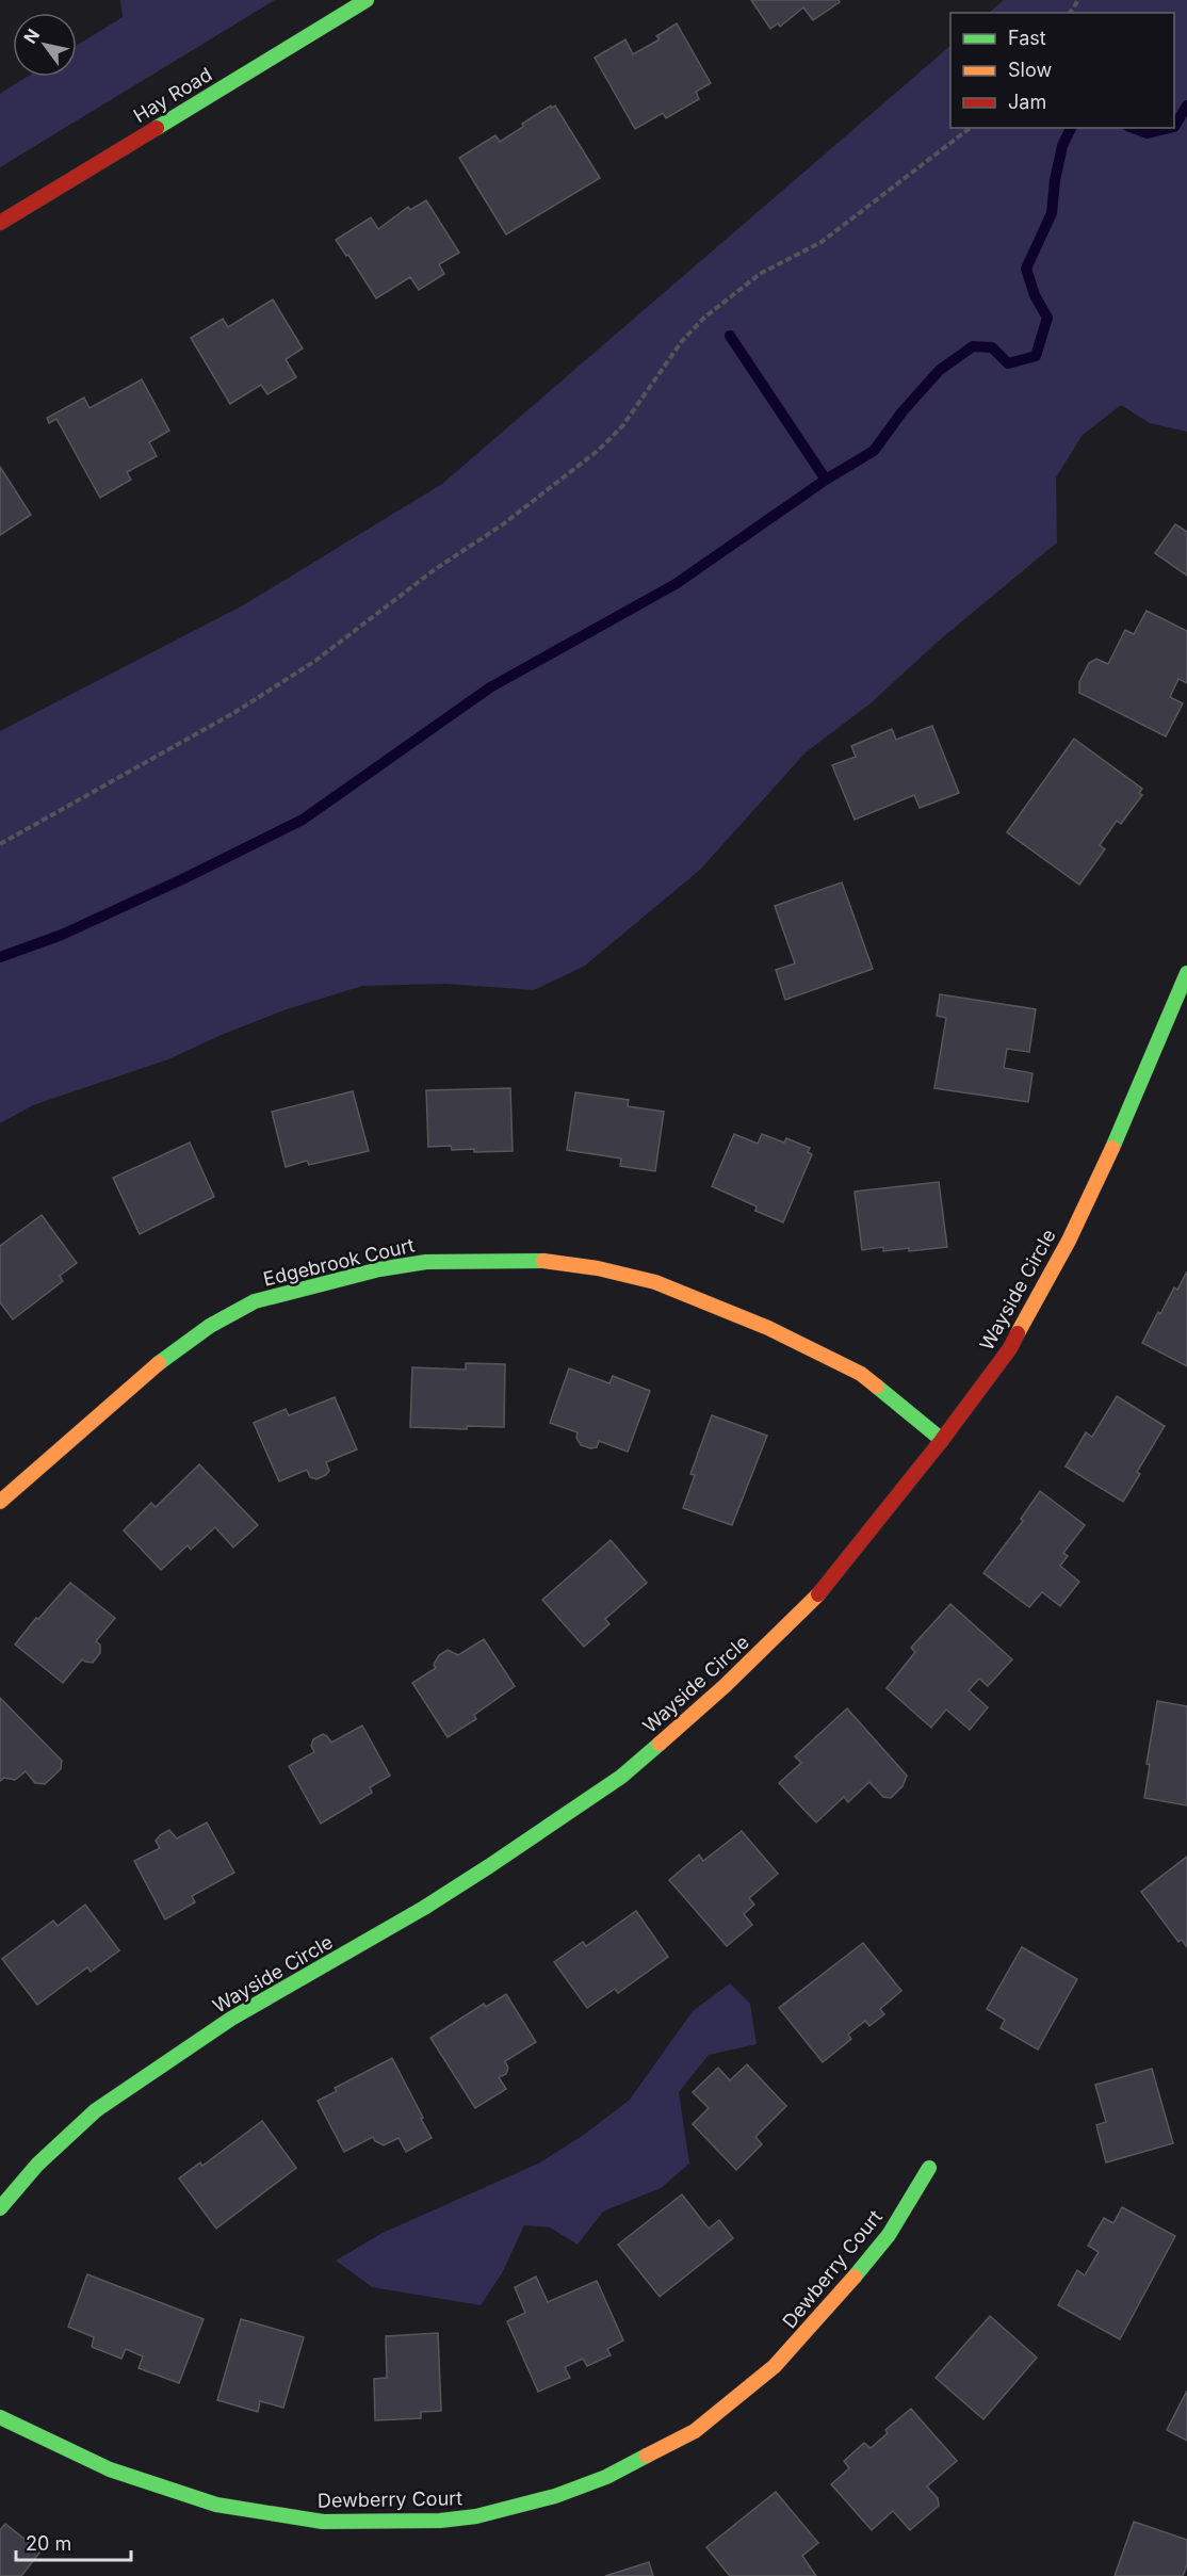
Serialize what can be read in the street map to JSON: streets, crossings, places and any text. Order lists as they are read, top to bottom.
{
  "streets": {
    "street": [
      "Hay Road",
      "Edgebrook Court",
      "Wayside Circle",
      "Dewberry Court"
    ]
  },
  "crossings": [
    ["Edgebrook Court", "Wayside Circle"]
  ],
  "legend": ["Fast", "Slow", "Jam"],
  "scale_bar": "20 m",
  "north": "top left"
}
